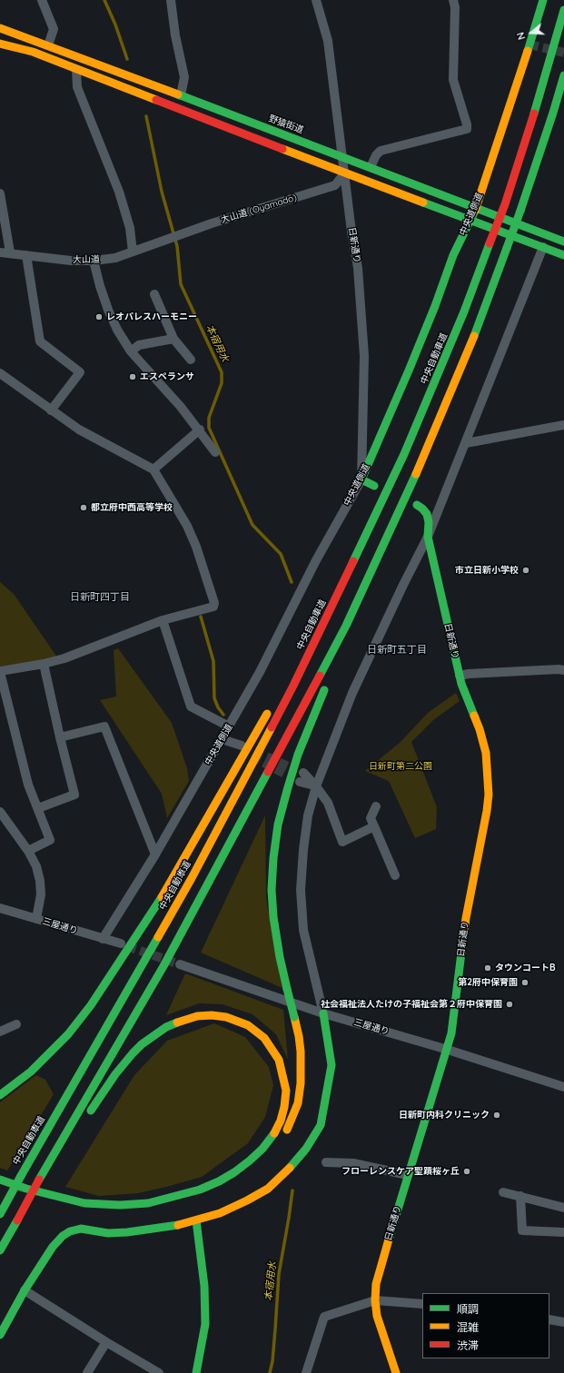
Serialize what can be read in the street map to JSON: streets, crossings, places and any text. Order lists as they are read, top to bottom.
{
  "streets": {
    "main road": [
      "野猿街道",
      "中央道側道",
      "日新通り",
      "中央自動車道"
    ],
    "street": ["大山道 (Oyamado)", "大山道", "三屋通り"]
  },
  "crossings": [
    ["野猿街道", "中央道側道"],
    ["野猿街道", "日新通り"],
    ["大山道 (Oyamado)", "日新通り"],
    ["大山道 (Oyamado)", "大山道"],
    ["中央道側道", "日新通り"],
    ["中央道側道", "三屋通り"],
    ["日新通り", "三屋通り"]
  ],
  "districts": ["日新町四丁目", "日新町五丁目"],
  "water": ["本宿用水"],
  "parks": ["日新町第二公園"],
  "places": [
    "レオパレスハーモニー",
    "エスペランサ",
    "都立府中西高等学校",
    "市立日新小学校",
    "タウンコートB",
    "第2府中保育園",
    "社会福祉法人たけの子福祉会第２府中保育園",
    "日新町内科クリニック",
    "フローレンスケア聖蹟桜ヶ丘"
  ],
  "legend": ["順調", "混雑", "渋滞"],
  "north": "left"
}
